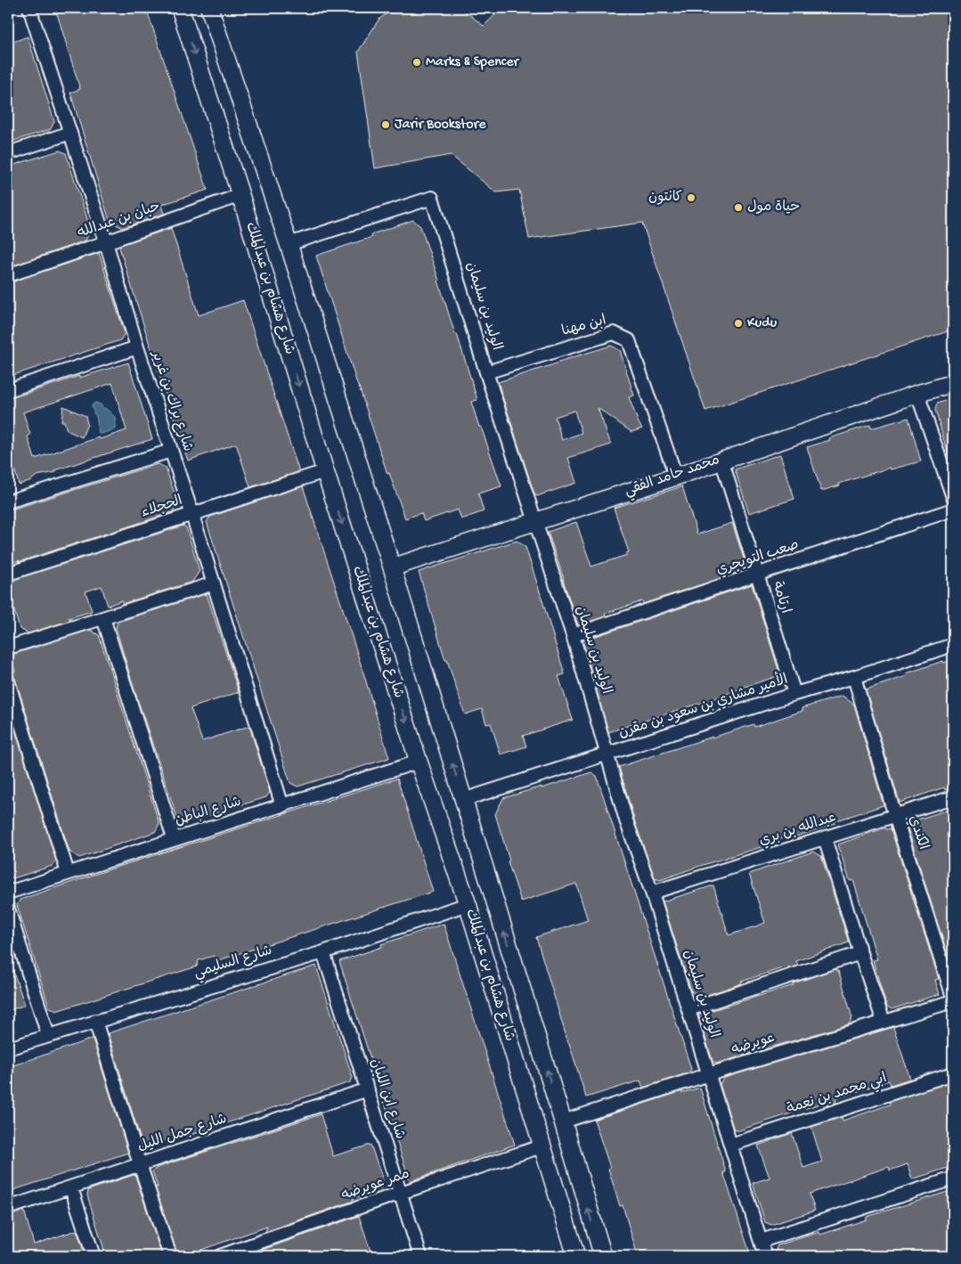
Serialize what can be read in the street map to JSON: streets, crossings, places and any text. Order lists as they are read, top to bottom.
{
  "streets": {
    "street": [
      "حبان بن عبدالله",
      "شارع هشام بن عبدالملك",
      "الوليد بن سليمان",
      "ابن مهنا",
      "شارع براك بن غرير",
      "محمد حامد الفقي",
      "الحجلاء",
      "صعب التويجري",
      "ارتامة",
      "الأمير مشاري بن سعود بن مقرن",
      "شارع الباطن",
      "عبدالله بن بري",
      "الكندي",
      "شارع السليمي",
      "عويرضه",
      "ابي محمد بن نعمة",
      "شارع ابن اللبان",
      "شارع جمل الليل",
      "ممر عويرضه"
    ]
  },
  "crossings": [
    ["حبان بن عبدالله", "شارع هشام بن عبدالملك"],
    ["حبان بن عبدالله", "شارع براك بن غرير"],
    ["شارع هشام بن عبدالملك", "الوليد بن سليمان"],
    ["شارع هشام بن عبدالملك", "محمد حامد الفقي"],
    ["شارع هشام بن عبدالملك", "الحجلاء"],
    ["شارع هشام بن عبدالملك", "الأمير مشاري بن سعود بن مقرن"],
    ["شارع هشام بن عبدالملك", "شارع الباطن"],
    ["شارع هشام بن عبدالملك", "شارع السليمي"],
    ["شارع هشام بن عبدالملك", "عويرضه"],
    ["شارع هشام بن عبدالملك", "ممر عويرضه"],
    ["الوليد بن سليمان", "ابن مهنا"],
    ["الوليد بن سليمان", "محمد حامد الفقي"],
    ["الوليد بن سليمان", "صعب التويجري"],
    ["الوليد بن سليمان", "الأمير مشاري بن سعود بن مقرن"],
    ["الوليد بن سليمان", "عبدالله بن بري"],
    ["الوليد بن سليمان", "عويرضه"],
    ["الوليد بن سليمان", "ابي محمد بن نعمة"],
    ["ابن مهنا", "محمد حامد الفقي"],
    ["شارع براك بن غرير", "الحجلاء"],
    ["شارع براك بن غرير", "شارع الباطن"],
    ["محمد حامد الفقي", "ارتامة"],
    ["صعب التويجري", "ارتامة"],
    ["ارتامة", "الأمير مشاري بن سعود بن مقرن"],
    ["الأمير مشاري بن سعود بن مقرن", "الكندي"],
    ["عبدالله بن بري", "الكندي"],
    ["شارع السليمي", "شارع ابن اللبان"],
    ["شارع ابن اللبان", "شارع جمل الليل"],
    ["شارع ابن اللبان", "ممر عويرضه"]
  ],
  "places": [
    "Marks & Spencer",
    "Jarir Bookstore",
    "كانتون",
    "حياة مول",
    "Kudu"
  ]
}
